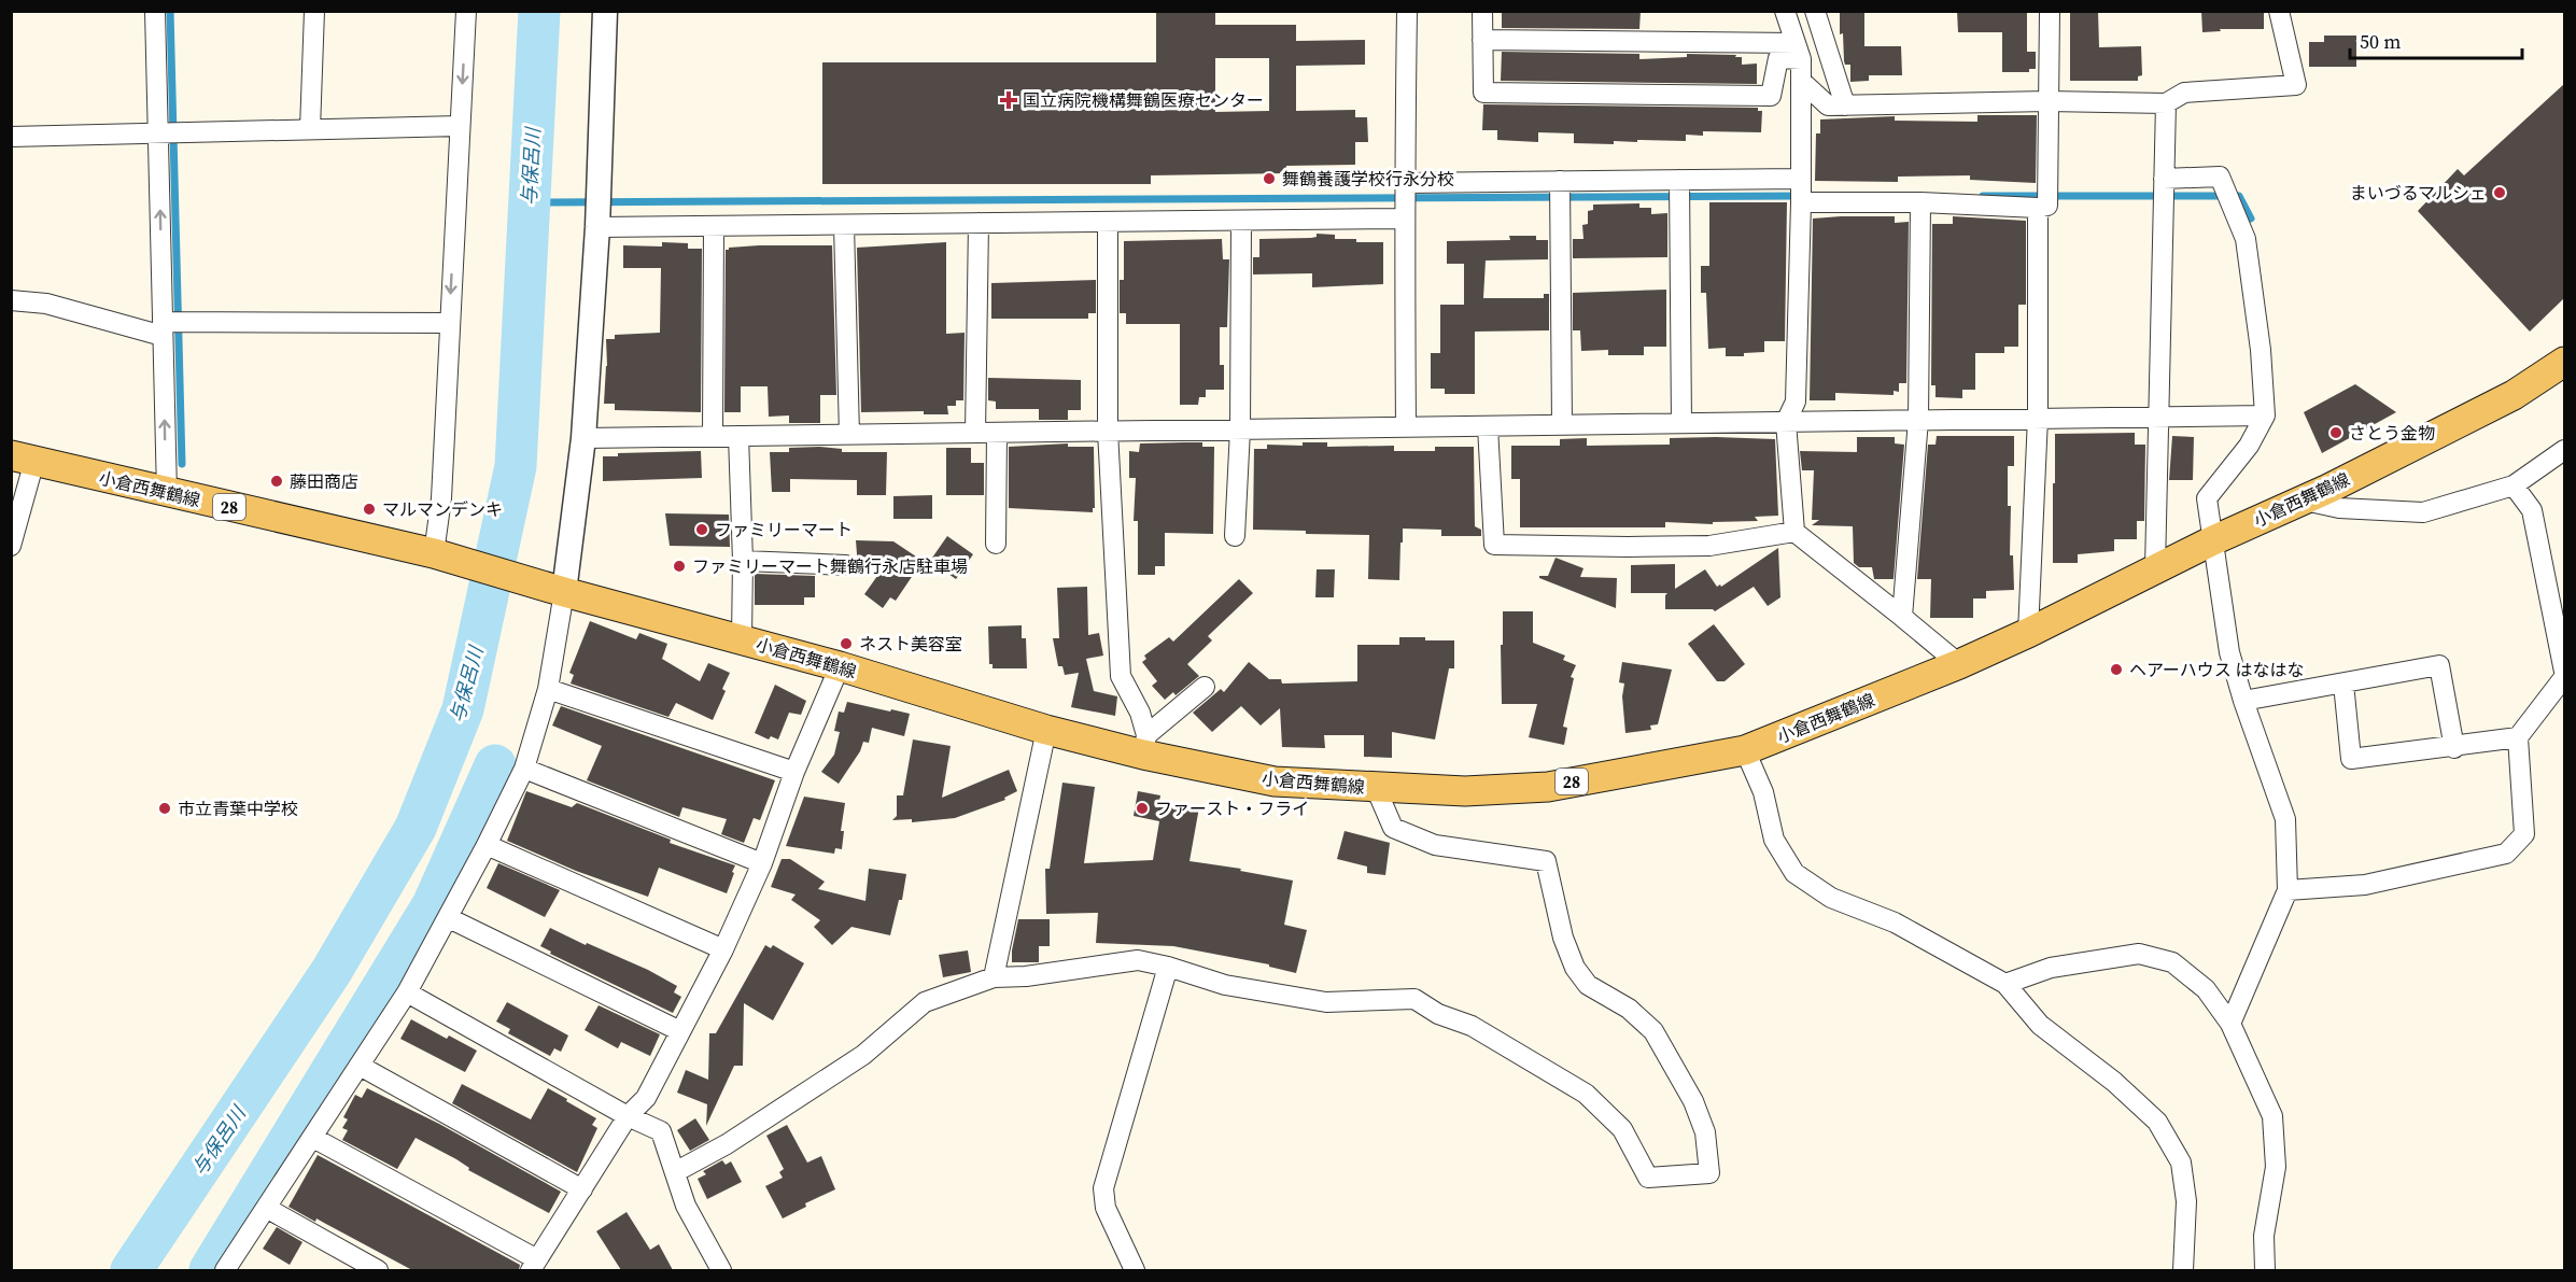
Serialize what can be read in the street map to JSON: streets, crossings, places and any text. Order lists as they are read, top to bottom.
{
  "streets": {
    "main road": ["小倉西舞鶴線", "28"]
  },
  "water": ["与保呂川"],
  "places": {
    "health": ["国立病院機構舞鶴医療センター"],
    "other": [
      "舞鶴養護学校行永分校",
      "まいづるマルシェ",
      "さとう金物",
      "藤田商店",
      "マルマンデンキ",
      "ファミリーマート",
      "ファミリーマート舞鶴行永店駐車場",
      "ネスト美容室",
      "ヘアーハウス はなはな",
      "市立青葉中学校",
      "ファースト・フライ"
    ]
  },
  "scale_bar": "50 m"
}
